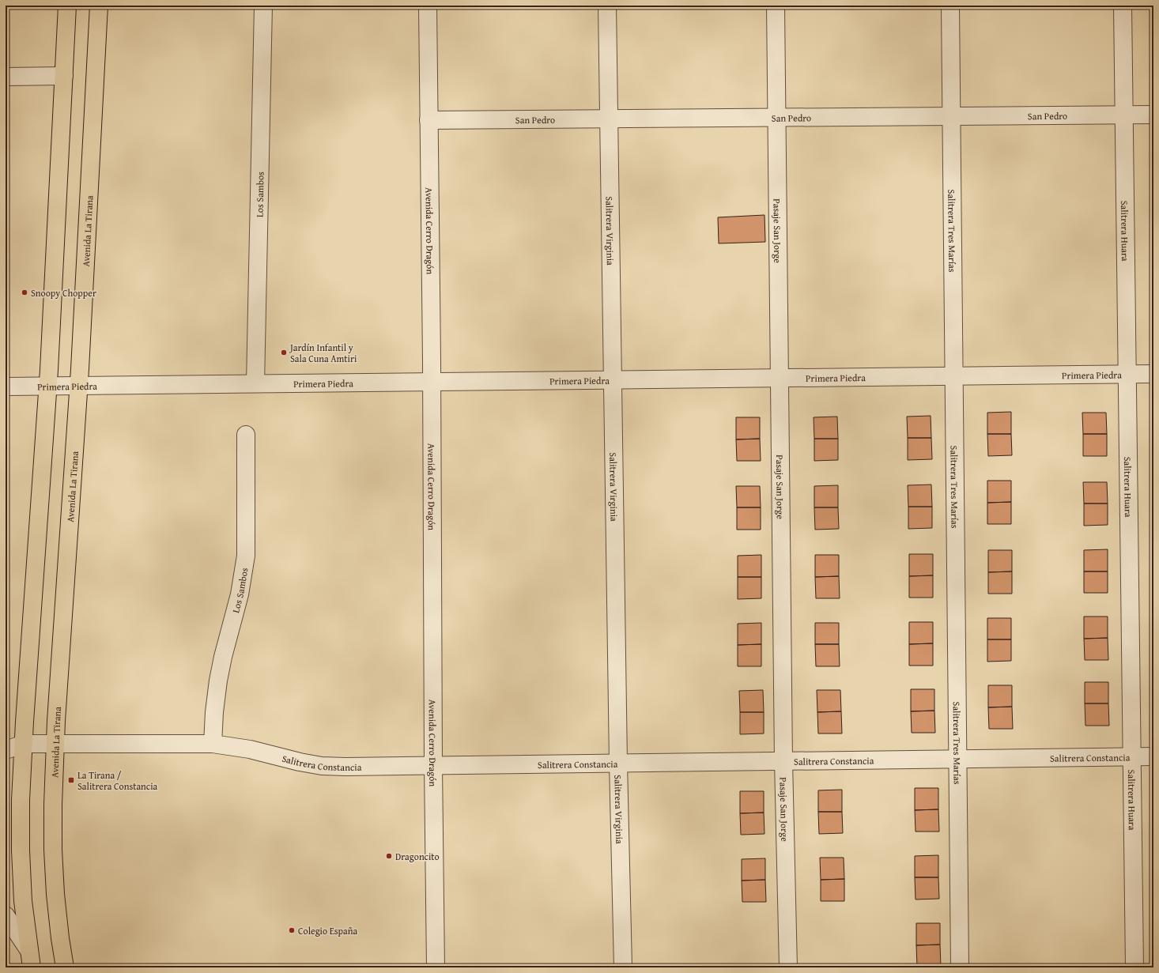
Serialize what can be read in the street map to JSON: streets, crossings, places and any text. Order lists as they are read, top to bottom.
{
  "streets": {
    "highway": ["Avenida La Tirana"],
    "street": [
      "San Pedro",
      "Los Sambos",
      "Avenida Cerro Dragón",
      "Salitrera Virginia",
      "Pasaje San Jorge",
      "Salitrera Tres Marías",
      "Salitrera Huara",
      "Primera Piedra",
      "Salitrera Constancia"
    ]
  },
  "crossings": [
    ["San Pedro", "Avenida Cerro Dragón"],
    ["San Pedro", "Salitrera Virginia"],
    ["San Pedro", "Pasaje San Jorge"],
    ["San Pedro", "Salitrera Tres Marías"],
    ["San Pedro", "Salitrera Huara"],
    ["Los Sambos", "Primera Piedra"],
    ["Los Sambos", "Salitrera Constancia"],
    ["Avenida La Tirana", "Primera Piedra"],
    ["Avenida La Tirana", "Salitrera Constancia"],
    ["Avenida Cerro Dragón", "Primera Piedra"],
    ["Avenida Cerro Dragón", "Salitrera Constancia"],
    ["Salitrera Virginia", "Primera Piedra"],
    ["Salitrera Virginia", "Salitrera Constancia"],
    ["Pasaje San Jorge", "Primera Piedra"],
    ["Pasaje San Jorge", "Salitrera Constancia"],
    ["Salitrera Tres Marías", "Primera Piedra"],
    ["Salitrera Tres Marías", "Salitrera Constancia"],
    ["Salitrera Huara", "Primera Piedra"],
    ["Salitrera Huara", "Salitrera Constancia"]
  ],
  "places": {
    "other": [
      "Snoopy Chopper",
      "Jardín Infantil y Sala Cuna Amtiri",
      "Dragoncito",
      "Colegio España"
    ],
    "transit": ["La Tirana / Salitrera Constancia"]
  }
}
